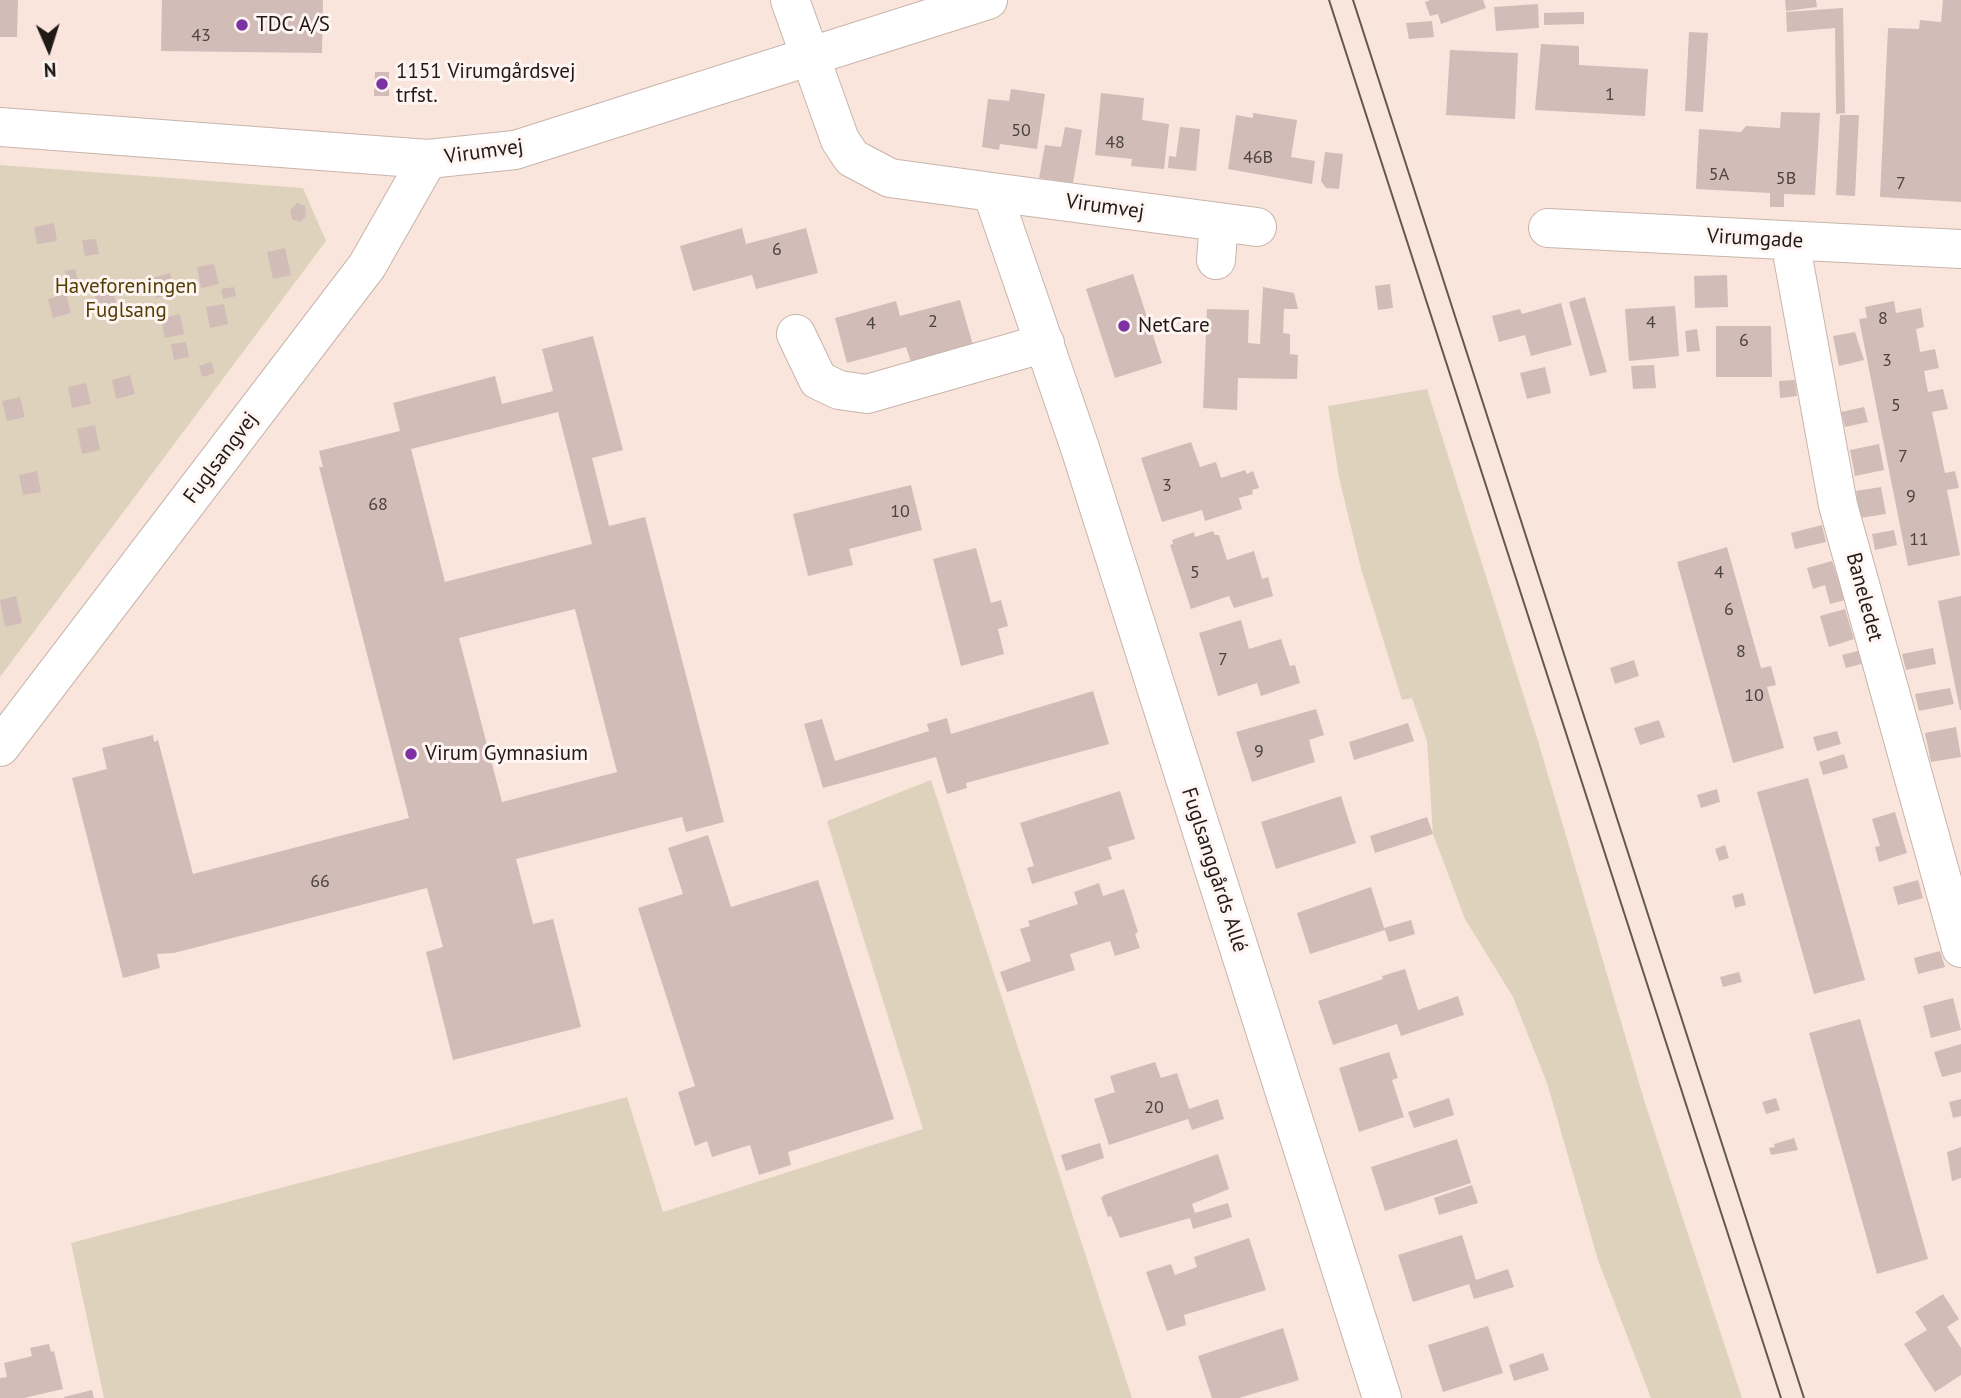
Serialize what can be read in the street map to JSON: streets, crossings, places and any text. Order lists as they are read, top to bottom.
{
  "streets": {
    "street": [
      "Virumvej",
      "Virumgade",
      "Fuglsangvej",
      "Baneledet",
      "Fuglsanggårds Allé"
    ]
  },
  "crossings": [
    ["Virumvej", "Fuglsangvej"],
    ["Virumvej", "Fuglsanggårds Allé"],
    ["Virumgade", "Baneledet"]
  ],
  "parks": ["Haveforeningen Fuglsang"],
  "places": [
    "TDC A/S",
    "1151 Virumgårdsvej trfst.",
    "NetCare",
    "Virum Gymnasium"
  ],
  "house_numbers": [
    "43",
    "1",
    "50",
    "48",
    "46B",
    "5A",
    "5B",
    "7",
    "6",
    "8",
    "2",
    "4",
    "4",
    "6",
    "3",
    "5",
    "7",
    "3",
    "9",
    "68",
    "10",
    "11",
    "5",
    "4",
    "6",
    "8",
    "7",
    "10",
    "9",
    "66",
    "20"
  ],
  "north": "bottom"
}
